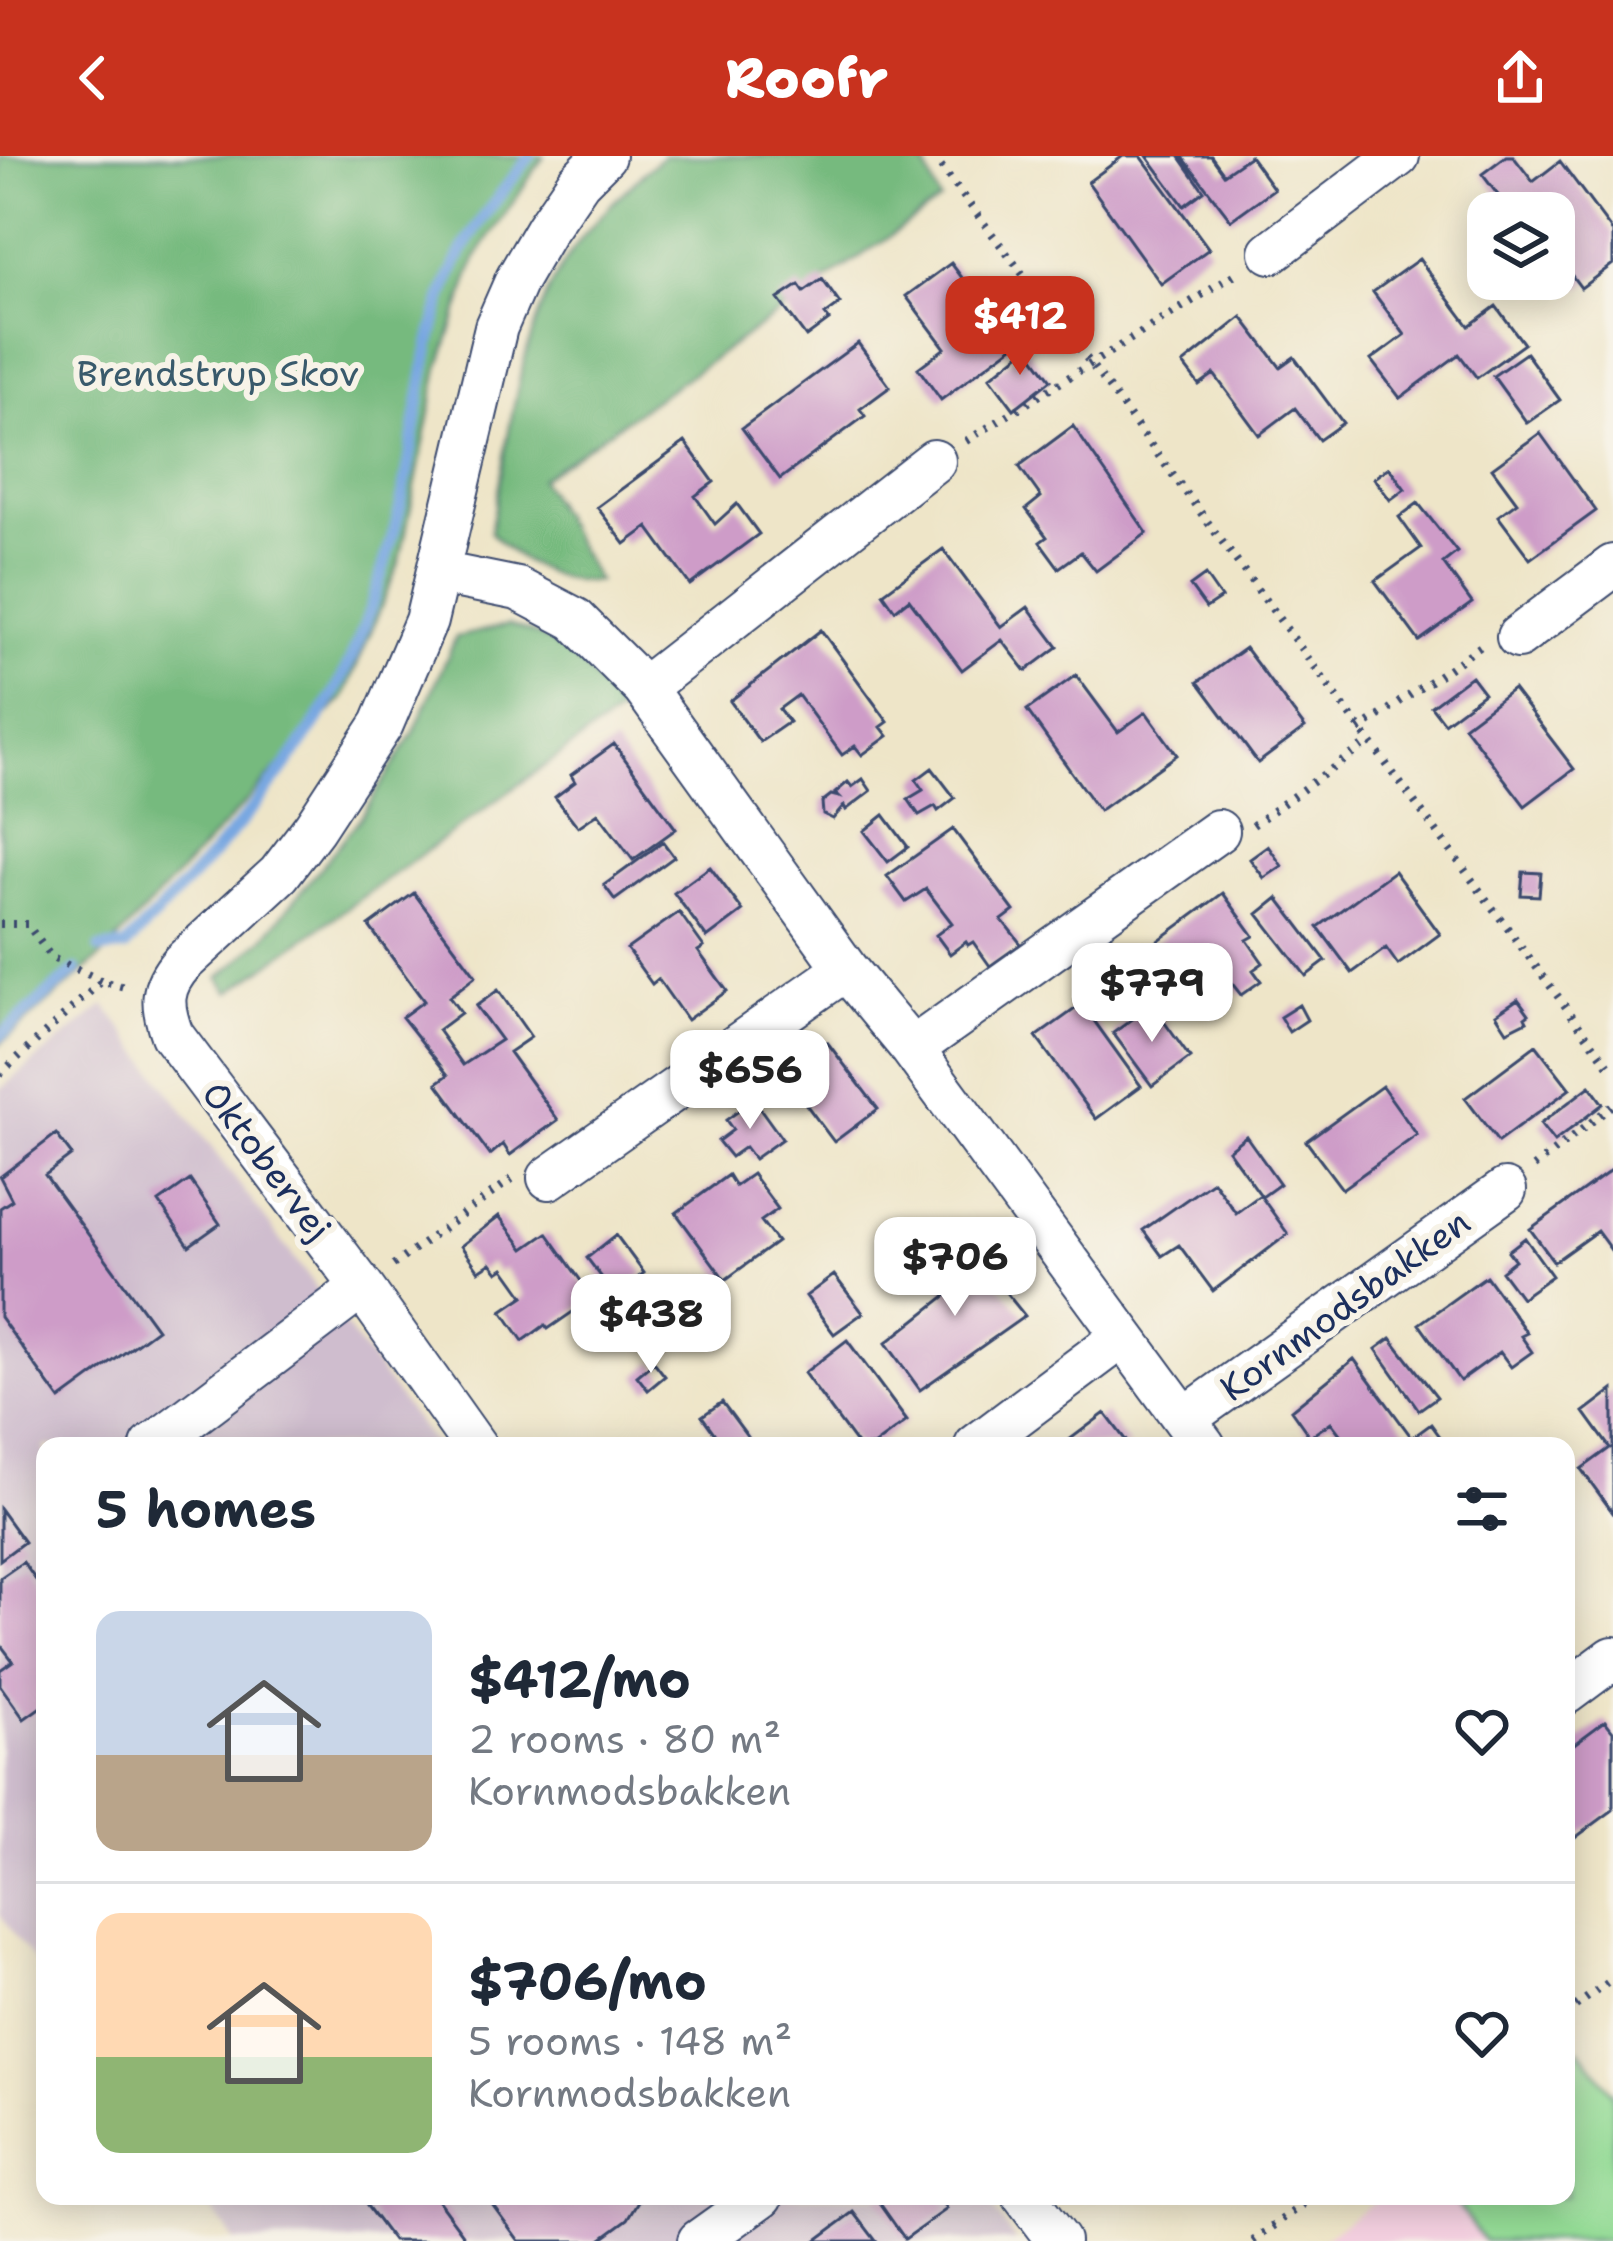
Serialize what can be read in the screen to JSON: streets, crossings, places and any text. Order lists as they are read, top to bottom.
{
  "streets": {
    "street": ["Oktobervej", "Kornmodsbakken"]
  },
  "parks": ["Brendstrup Skov"],
  "page": {
    "header": "Roofr",
    "price": [
      "$412",
      "$779",
      "$656",
      "$706",
      "$438"
    ],
    "heading": "5 homes",
    "list": [
      {
        "name": "$412/mo",
        "note": "2 rooms · 80 m² · Kornmodsbakken"
      },
      {
        "name": "$706/mo",
        "note": "5 rooms · 148 m² · Kornmodsbakken"
      }
    ]
  }
}
